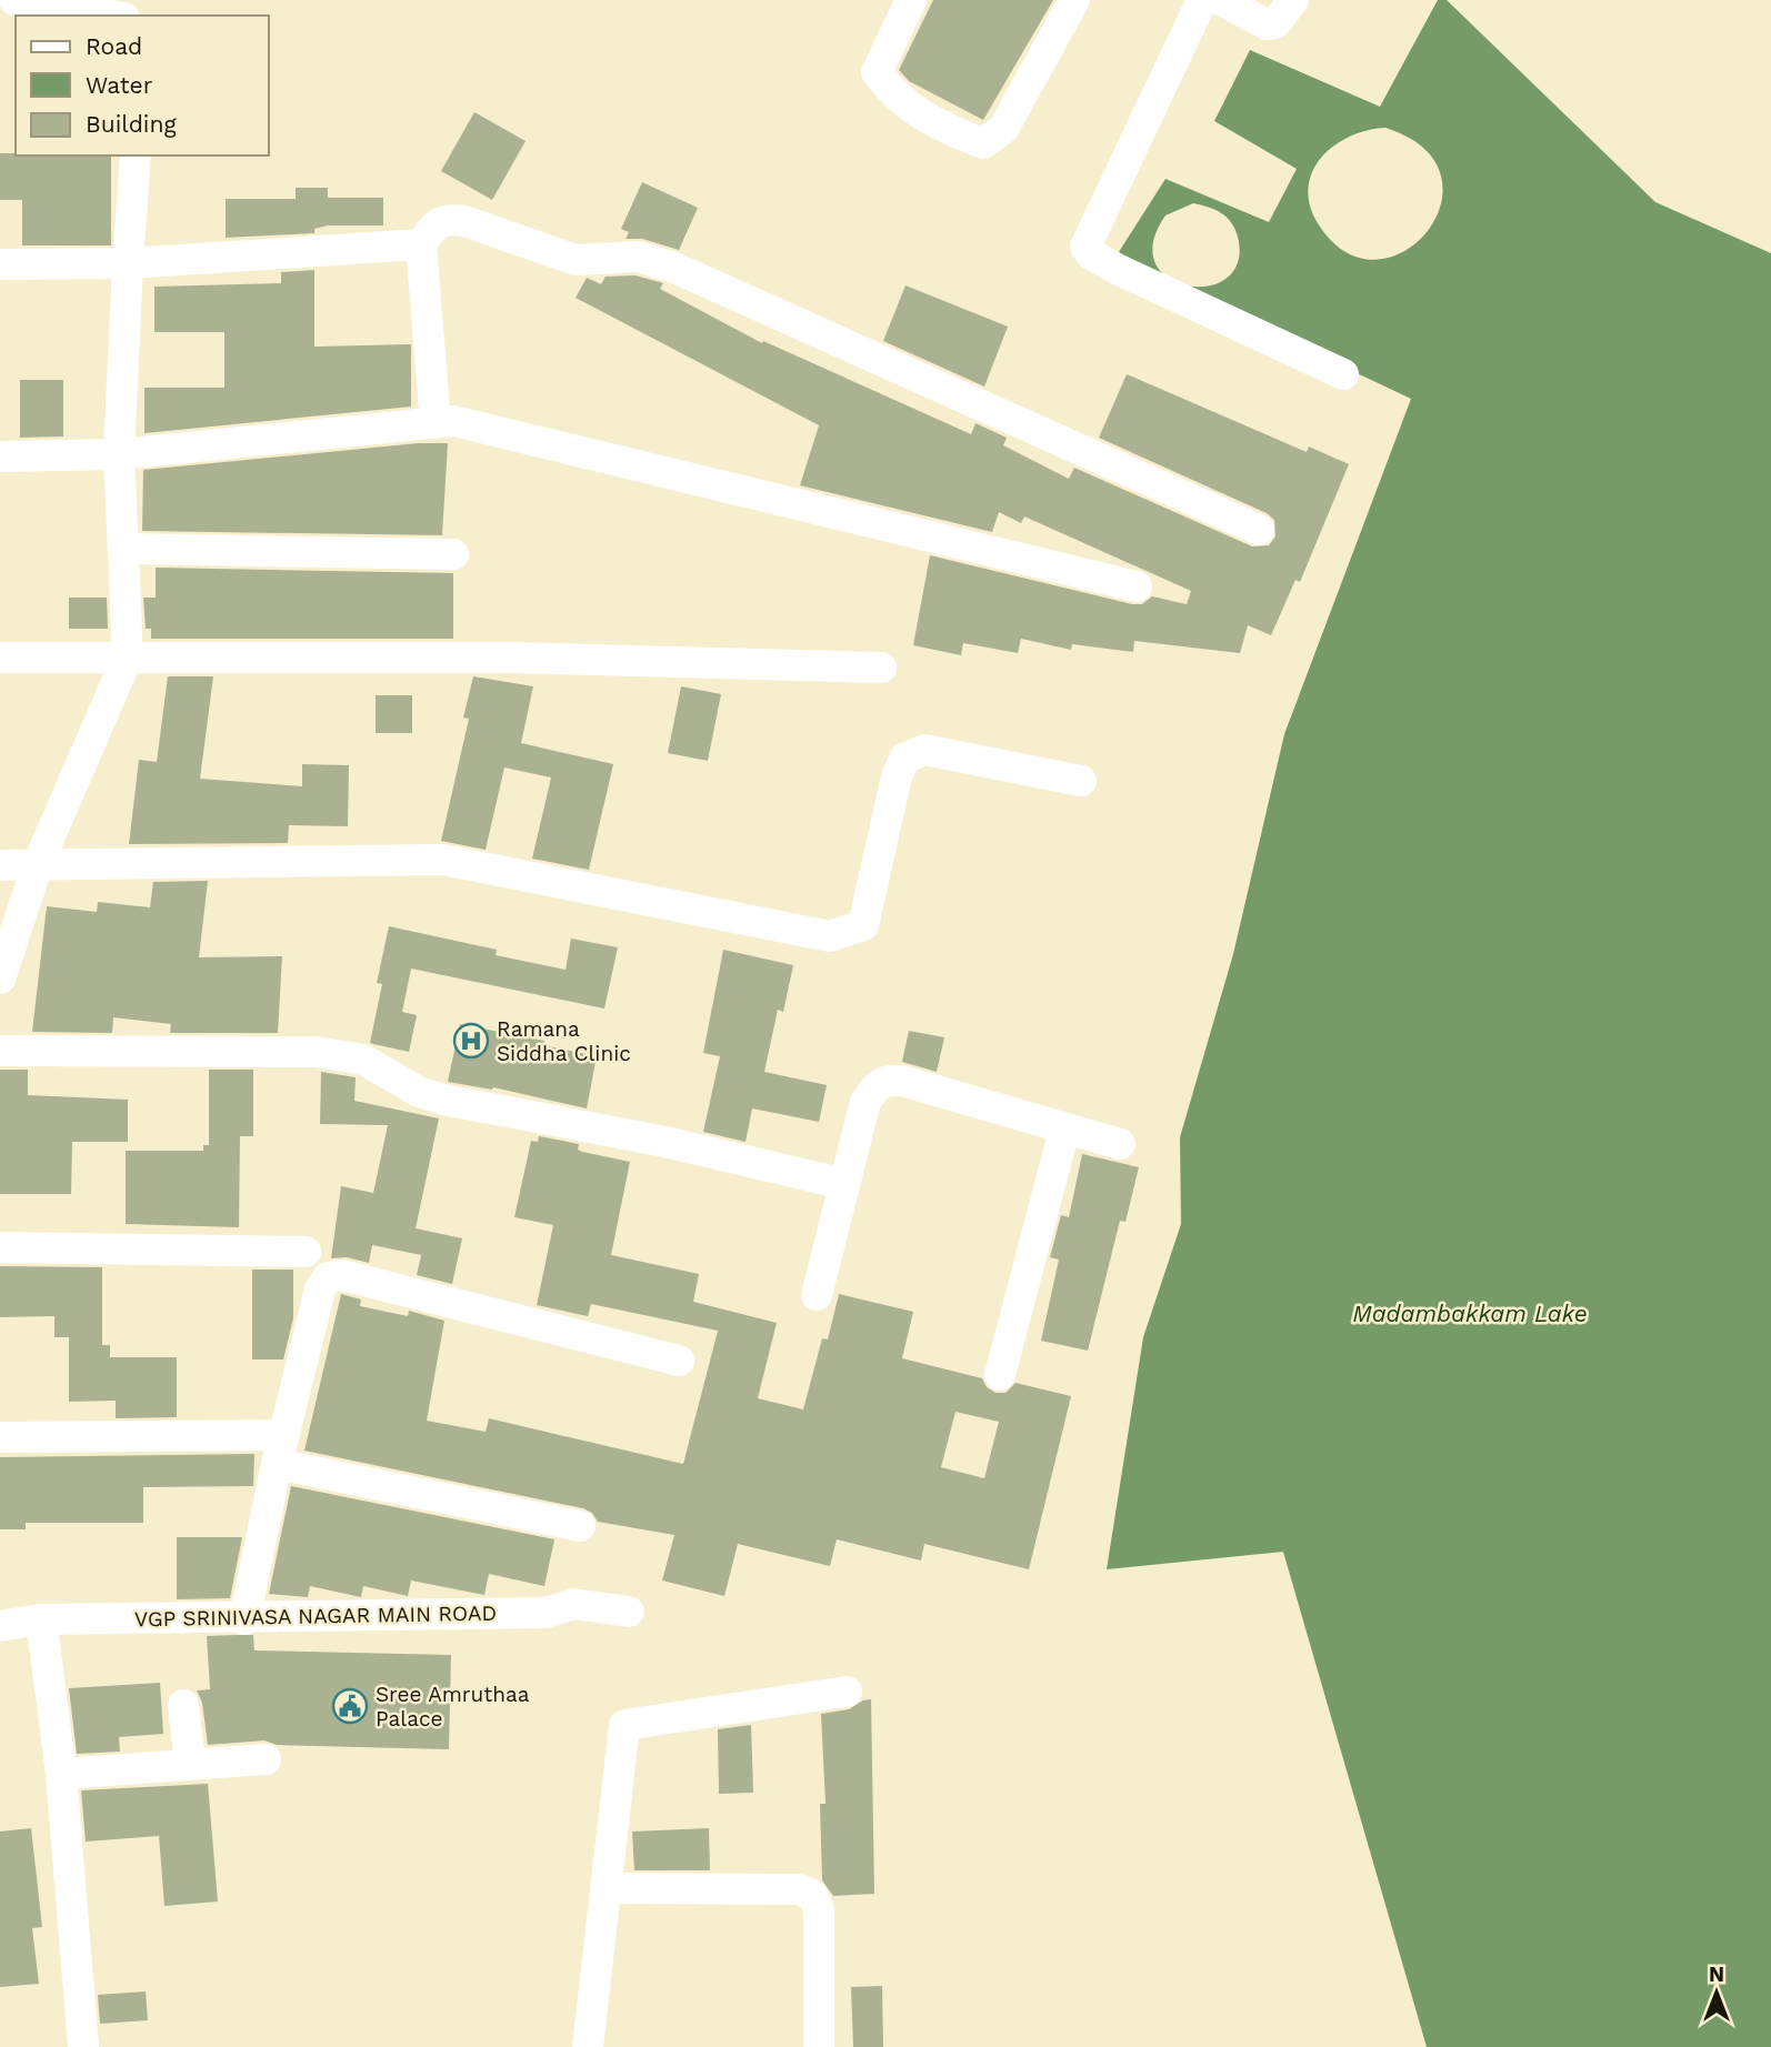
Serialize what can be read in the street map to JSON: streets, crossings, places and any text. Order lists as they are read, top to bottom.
{
  "streets": {
    "street": ["VGP SRINIVASA NAGAR MAIN ROAD"]
  },
  "water": ["Madambakkam Lake"],
  "places": {
    "hospital": ["Ramana Siddha Clinic"],
    "public building": ["Sree Amruthaa Palace"]
  },
  "legend": ["Road", "Water", "Building"],
  "north": "top"
}
